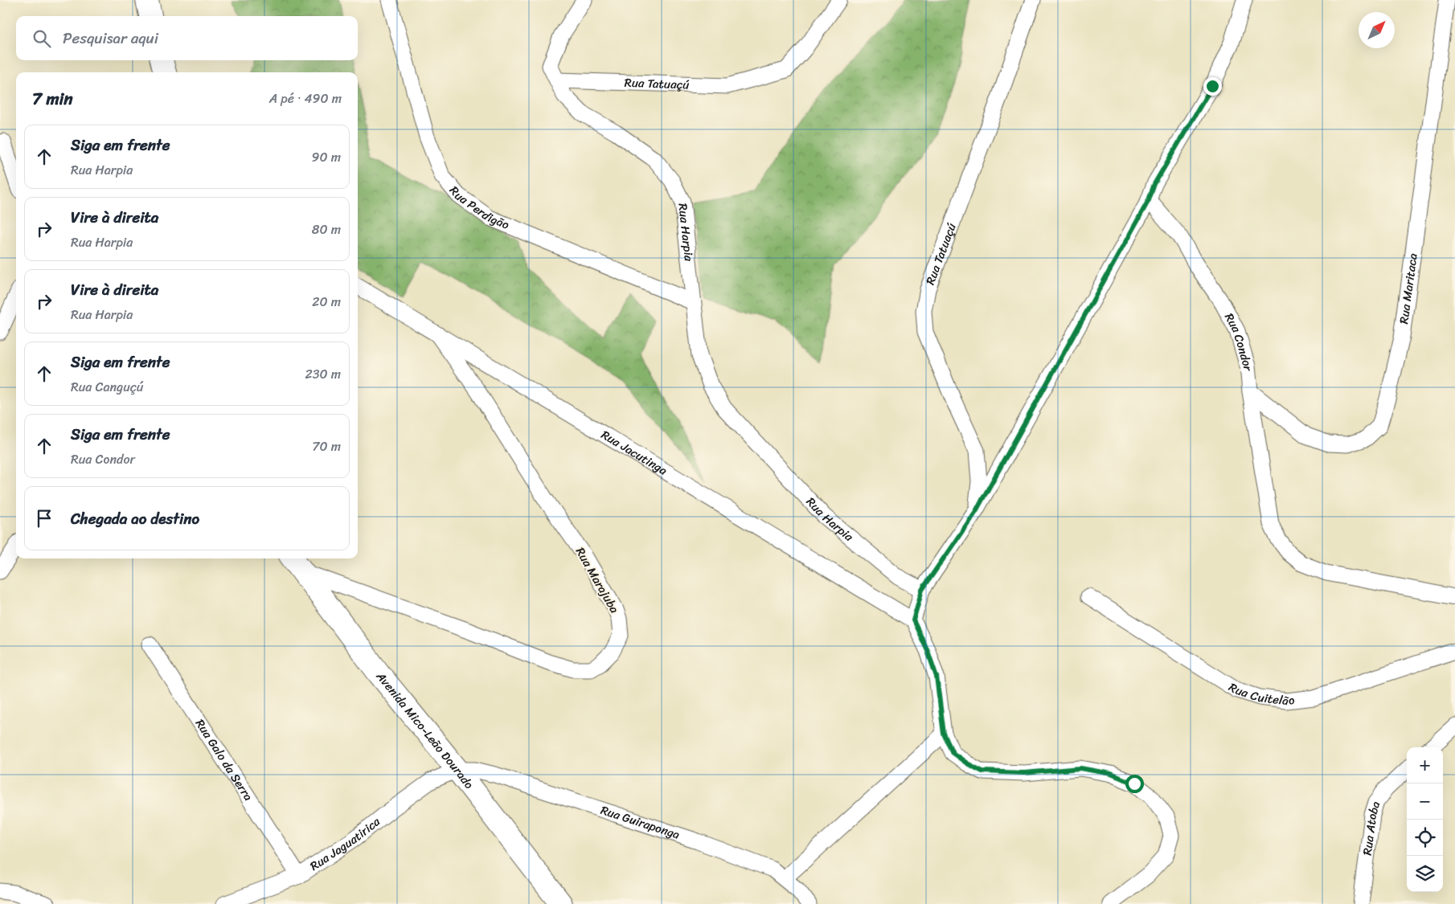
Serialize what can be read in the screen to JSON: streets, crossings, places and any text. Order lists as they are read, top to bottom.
{
  "streets": {
    "street": [
      "Rua Tatuaçú",
      "Rua Perdigão",
      "Rua Harpia",
      "Rua Maritaca",
      "Rua Condor",
      "Rua Jacutinga",
      "Rua Marajuba",
      "Rua Cuitelão",
      "Avenida Mico-Leão Dourado",
      "Rua Galo da Serra",
      "Rua Guiraponga",
      "Rua Atoba",
      "Rua Jaguatirica"
    ]
  },
  "crossings": [
    ["Rua Tatuaçú", "Rua Harpia"],
    ["Rua Perdigão", "Rua Harpia"],
    ["Rua Maritaca", "Rua Condor"],
    ["Rua Jacutinga", "Rua Marajuba"],
    ["Rua Marajuba", "Avenida Mico-Leão Dourado"],
    ["Avenida Mico-Leão Dourado", "Rua Guiraponga"],
    ["Avenida Mico-Leão Dourado", "Rua Jaguatirica"],
    ["Rua Galo da Serra", "Rua Jaguatirica"],
    ["Rua Guiraponga", "Rua Jaguatirica"]
  ],
  "north": "top right",
  "page": {
    "search": "Pesquisar aqui",
    "heading": ["7 min", "A pé · 490 m"],
    "list": [
      ["Siga em frente", "Rua Harpia", "90 m"],
      ["Vire à direita", "Rua Harpia", "80 m"],
      ["Vire à direita", "Rua Harpia", "20 m"],
      ["Siga em frente", "Rua Canguçú", "230 m"],
      ["Siga em frente", "Rua Condor", "70 m"],
      "Chegada ao destino"
    ],
    "map_buttons": ["+", "−"]
  }
}
